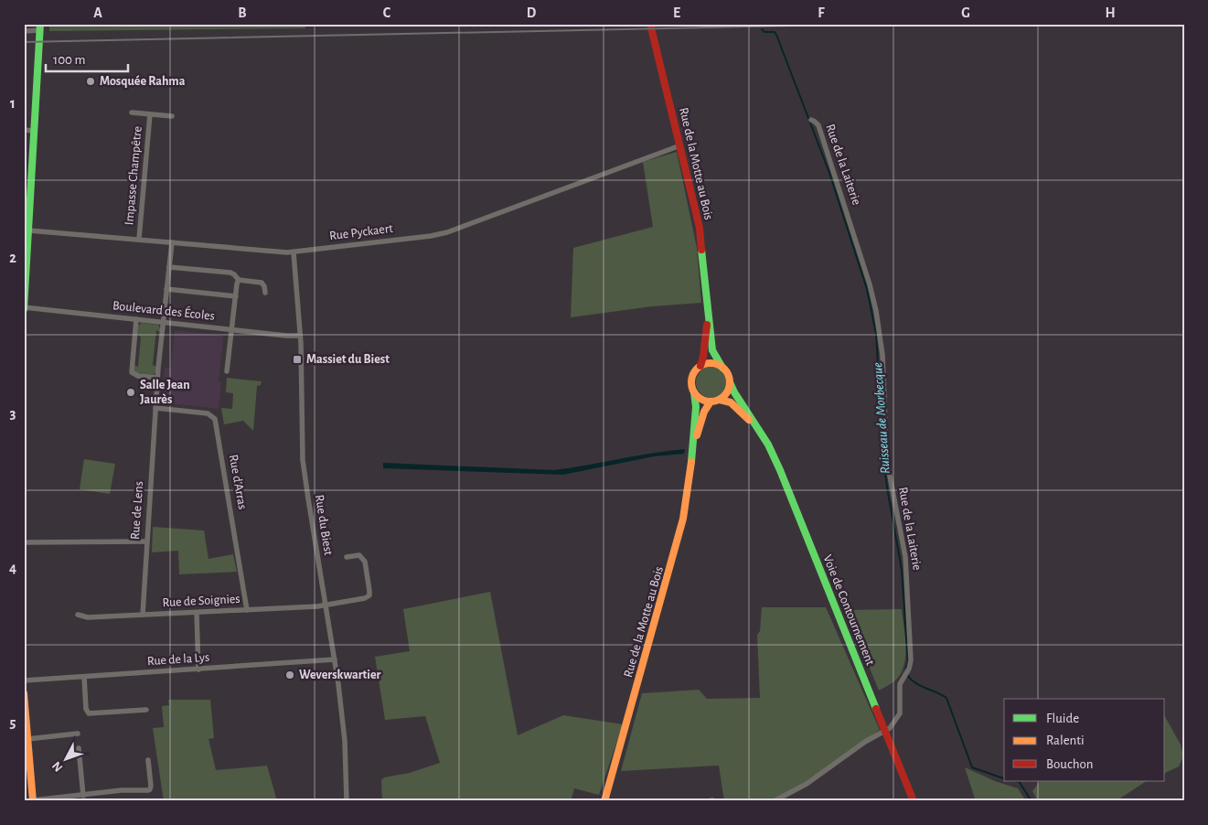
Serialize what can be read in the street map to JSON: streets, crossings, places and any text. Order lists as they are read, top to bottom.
{
  "streets": {
    "main road": ["Rue de la Motte au Bois", "Voie de Contournement"],
    "street": [
      "Rue de la Laiterie",
      "Impasse Champêtre",
      "Rue Pyckaert",
      "Boulevard des Écoles",
      "Rue d'Arras",
      "Rue de Lens",
      "Rue du Biest",
      "Rue de Soignies",
      "Rue de la Lys"
    ]
  },
  "crossings": [
    ["Rue de la Motte au Bois", "Rue Pyckaert"],
    ["Rue de la Laiterie", "Voie de Contournement"],
    ["Impasse Champêtre", "Rue Pyckaert"],
    ["Rue Pyckaert", "Rue de Lens"],
    ["Rue Pyckaert", "Rue du Biest"],
    ["Boulevard des Écoles", "Rue de Lens"],
    ["Boulevard des Écoles", "Rue du Biest"],
    ["Rue d'Arras", "Rue de Lens"],
    ["Rue d'Arras", "Rue de Soignies"],
    ["Rue de Lens", "Rue de Soignies"],
    ["Rue du Biest", "Rue de Soignies"],
    ["Rue du Biest", "Rue de la Lys"]
  ],
  "water": ["Ruisseau de Morbecque"],
  "places": {
    "other": ["Mosquée Rahma", "Salle Jean Jaurès", "Weverskwartier"],
    "transit": ["Massiet du Biest"]
  },
  "legend": ["Fluide", "Ralenti", "Bouchon"],
  "scale_bar": "100 m",
  "north": "bottom left",
  "grid": {
    "columns": [
      "A",
      "B",
      "C",
      "D",
      "E",
      "F",
      "G",
      "H"
    ],
    "rows": [
      "1",
      "2",
      "3",
      "4",
      "5"
    ]
  }
}
